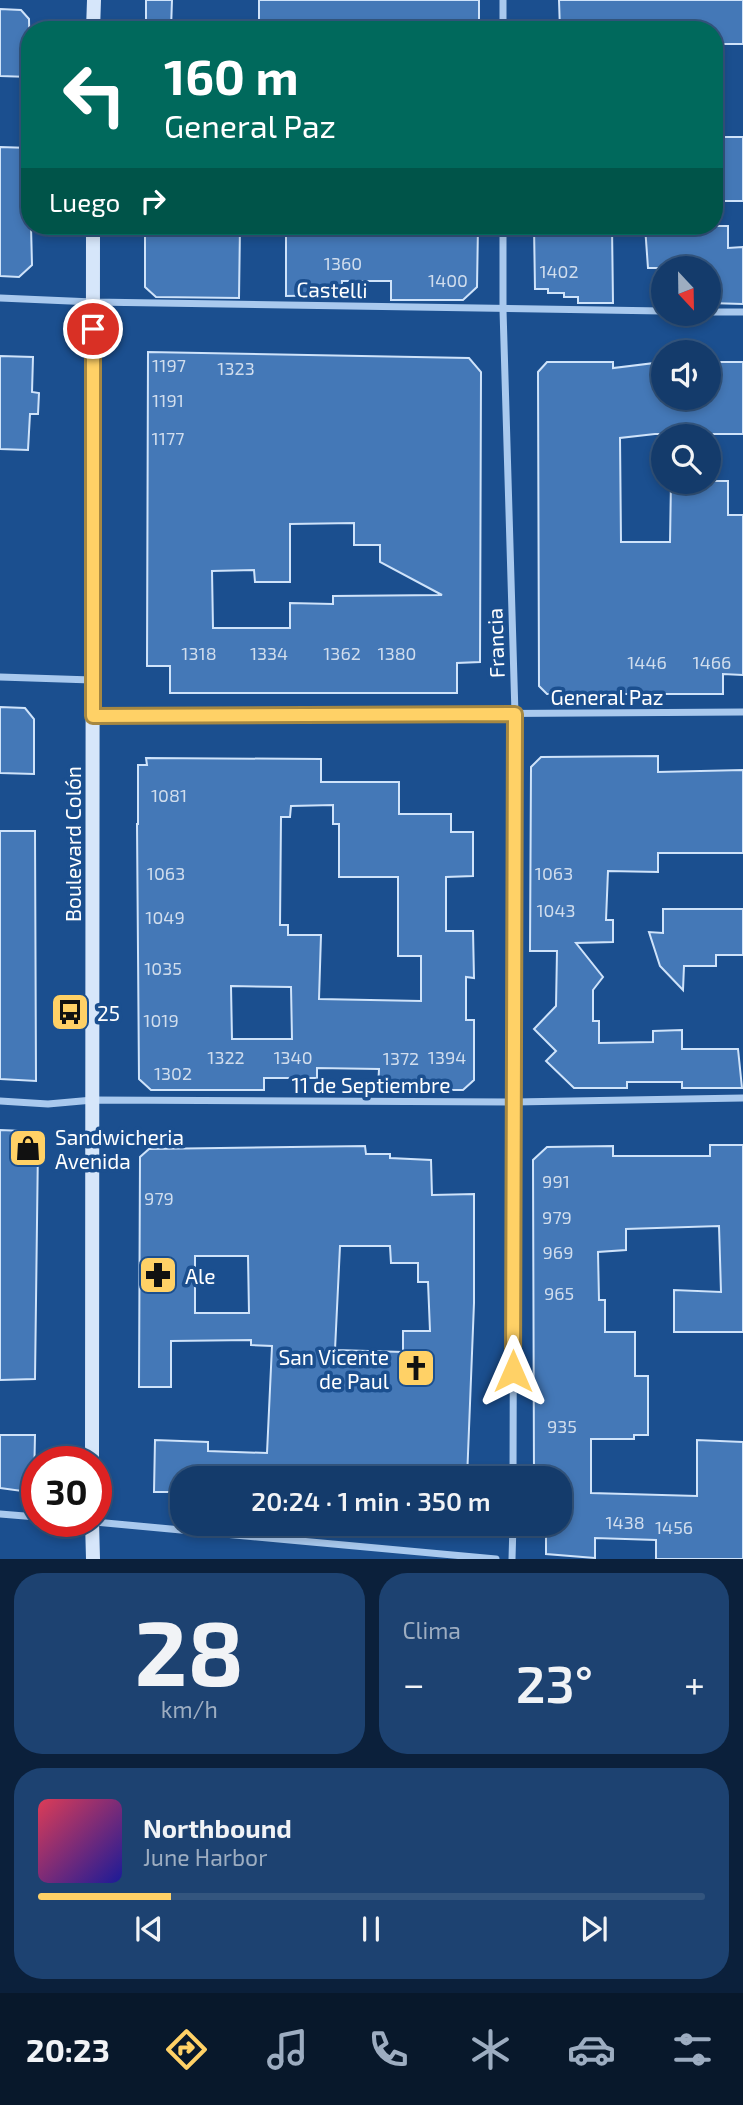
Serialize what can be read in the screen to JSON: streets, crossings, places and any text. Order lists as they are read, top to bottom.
{
  "streets": {
    "main road": ["Boulevard Colón"],
    "street": [
      "Castelli",
      "Francia",
      "General Paz",
      "11 de Septiembre"
    ]
  },
  "crossings": [
    ["Castelli", "Francia"],
    ["Castelli", "Boulevard Colón"],
    ["Francia", "General Paz"],
    ["Francia", "11 de Septiembre"],
    ["General Paz", "Boulevard Colón"],
    ["Boulevard Colón", "11 de Septiembre"]
  ],
  "places": {
    "bus stop": ["25"],
    "shop": ["Sandwicheria Avenida"],
    "pharmacy": ["Ale"],
    "church": ["San Vicente de Paul"]
  },
  "house_numbers": [
    "1360",
    "1402",
    "1400",
    "1197",
    "1323",
    "1191",
    "1177",
    "1318",
    "1334",
    "1362",
    "1380",
    "1446",
    "1466",
    "1081",
    "1063",
    "1063",
    "1043",
    "1049",
    "1035",
    "1019",
    "1322",
    "1340",
    "1394",
    "1372",
    "1302",
    "991",
    "979",
    "979",
    "969",
    "965",
    "935",
    "1438",
    "1456"
  ],
  "north": "bottom",
  "page": {
    "turn": ["160 m", "General Paz"],
    "then": "Luego",
    "limit": "30",
    "trip": "20:24 · 1 min · 350 m",
    "tile": [
      ["28", "km/h"],
      "Clima"
    ],
    "heat": ["−", "23°", "+"],
    "song": ["Northbound", "June Harbor"],
    "tabs": "20:23"
  }
}
